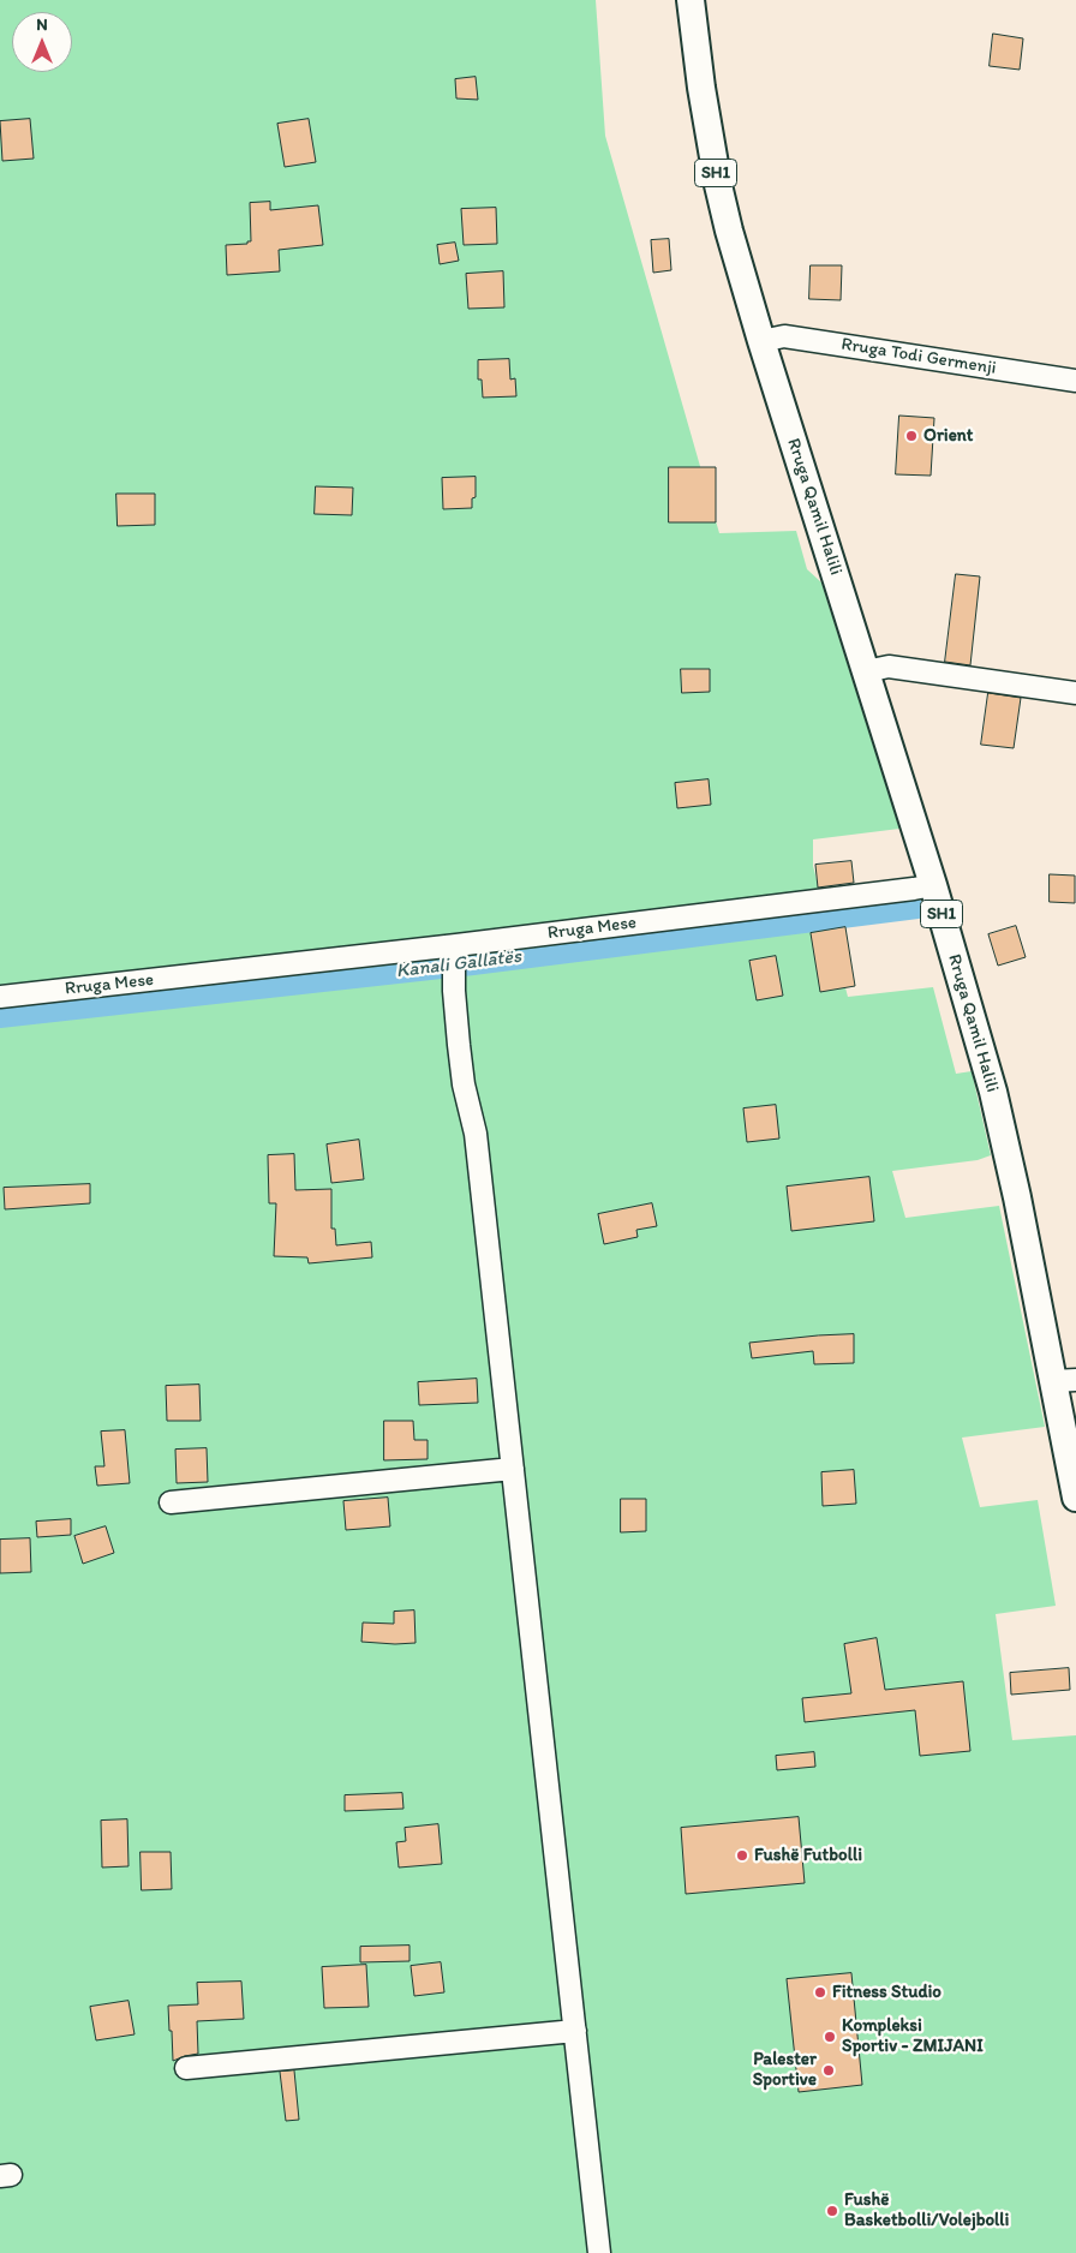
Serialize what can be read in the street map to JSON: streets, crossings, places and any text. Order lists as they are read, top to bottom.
{
  "streets": {
    "main road": ["SH1", "Rruga Qamil Halili"],
    "street": ["Rruga Todi Germenji", "Rruga Mese"]
  },
  "crossings": [
    ["SH1", "Rruga Todi Germenji"],
    ["SH1", "Rruga Qamil Halili"],
    ["Rruga Todi Germenji", "Rruga Qamil Halili"],
    ["Rruga Qamil Halili", "Rruga Mese"]
  ],
  "water": ["Kanali Gallatës"],
  "places": [
    "Orient",
    "Fushë Futbolli",
    "Fitness Studio",
    "Kompleksi Sportiv - ZMIJANI",
    "Palester Sportive",
    "Fushë Basketbolli/Volejbolli"
  ],
  "north": "top"
}
